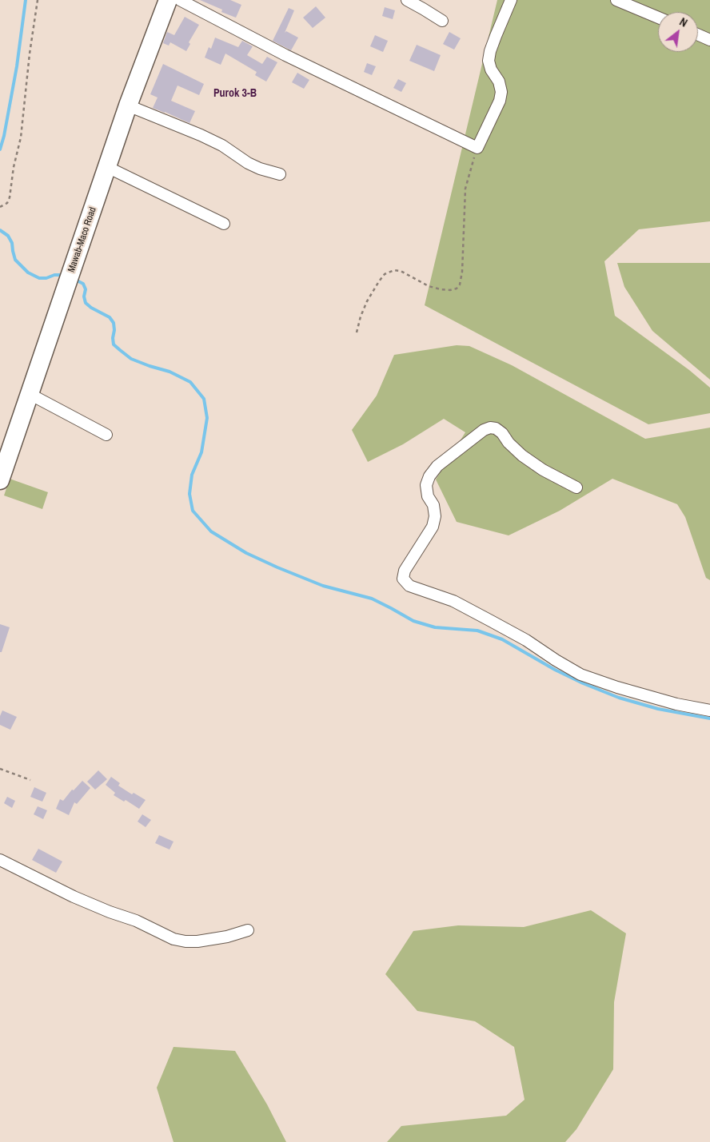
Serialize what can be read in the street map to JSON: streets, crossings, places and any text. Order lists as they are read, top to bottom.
{
  "streets": {
    "main road": ["Mawab-Maco Road"]
  },
  "districts": ["Purok 3-B"],
  "north": "top right"
}
